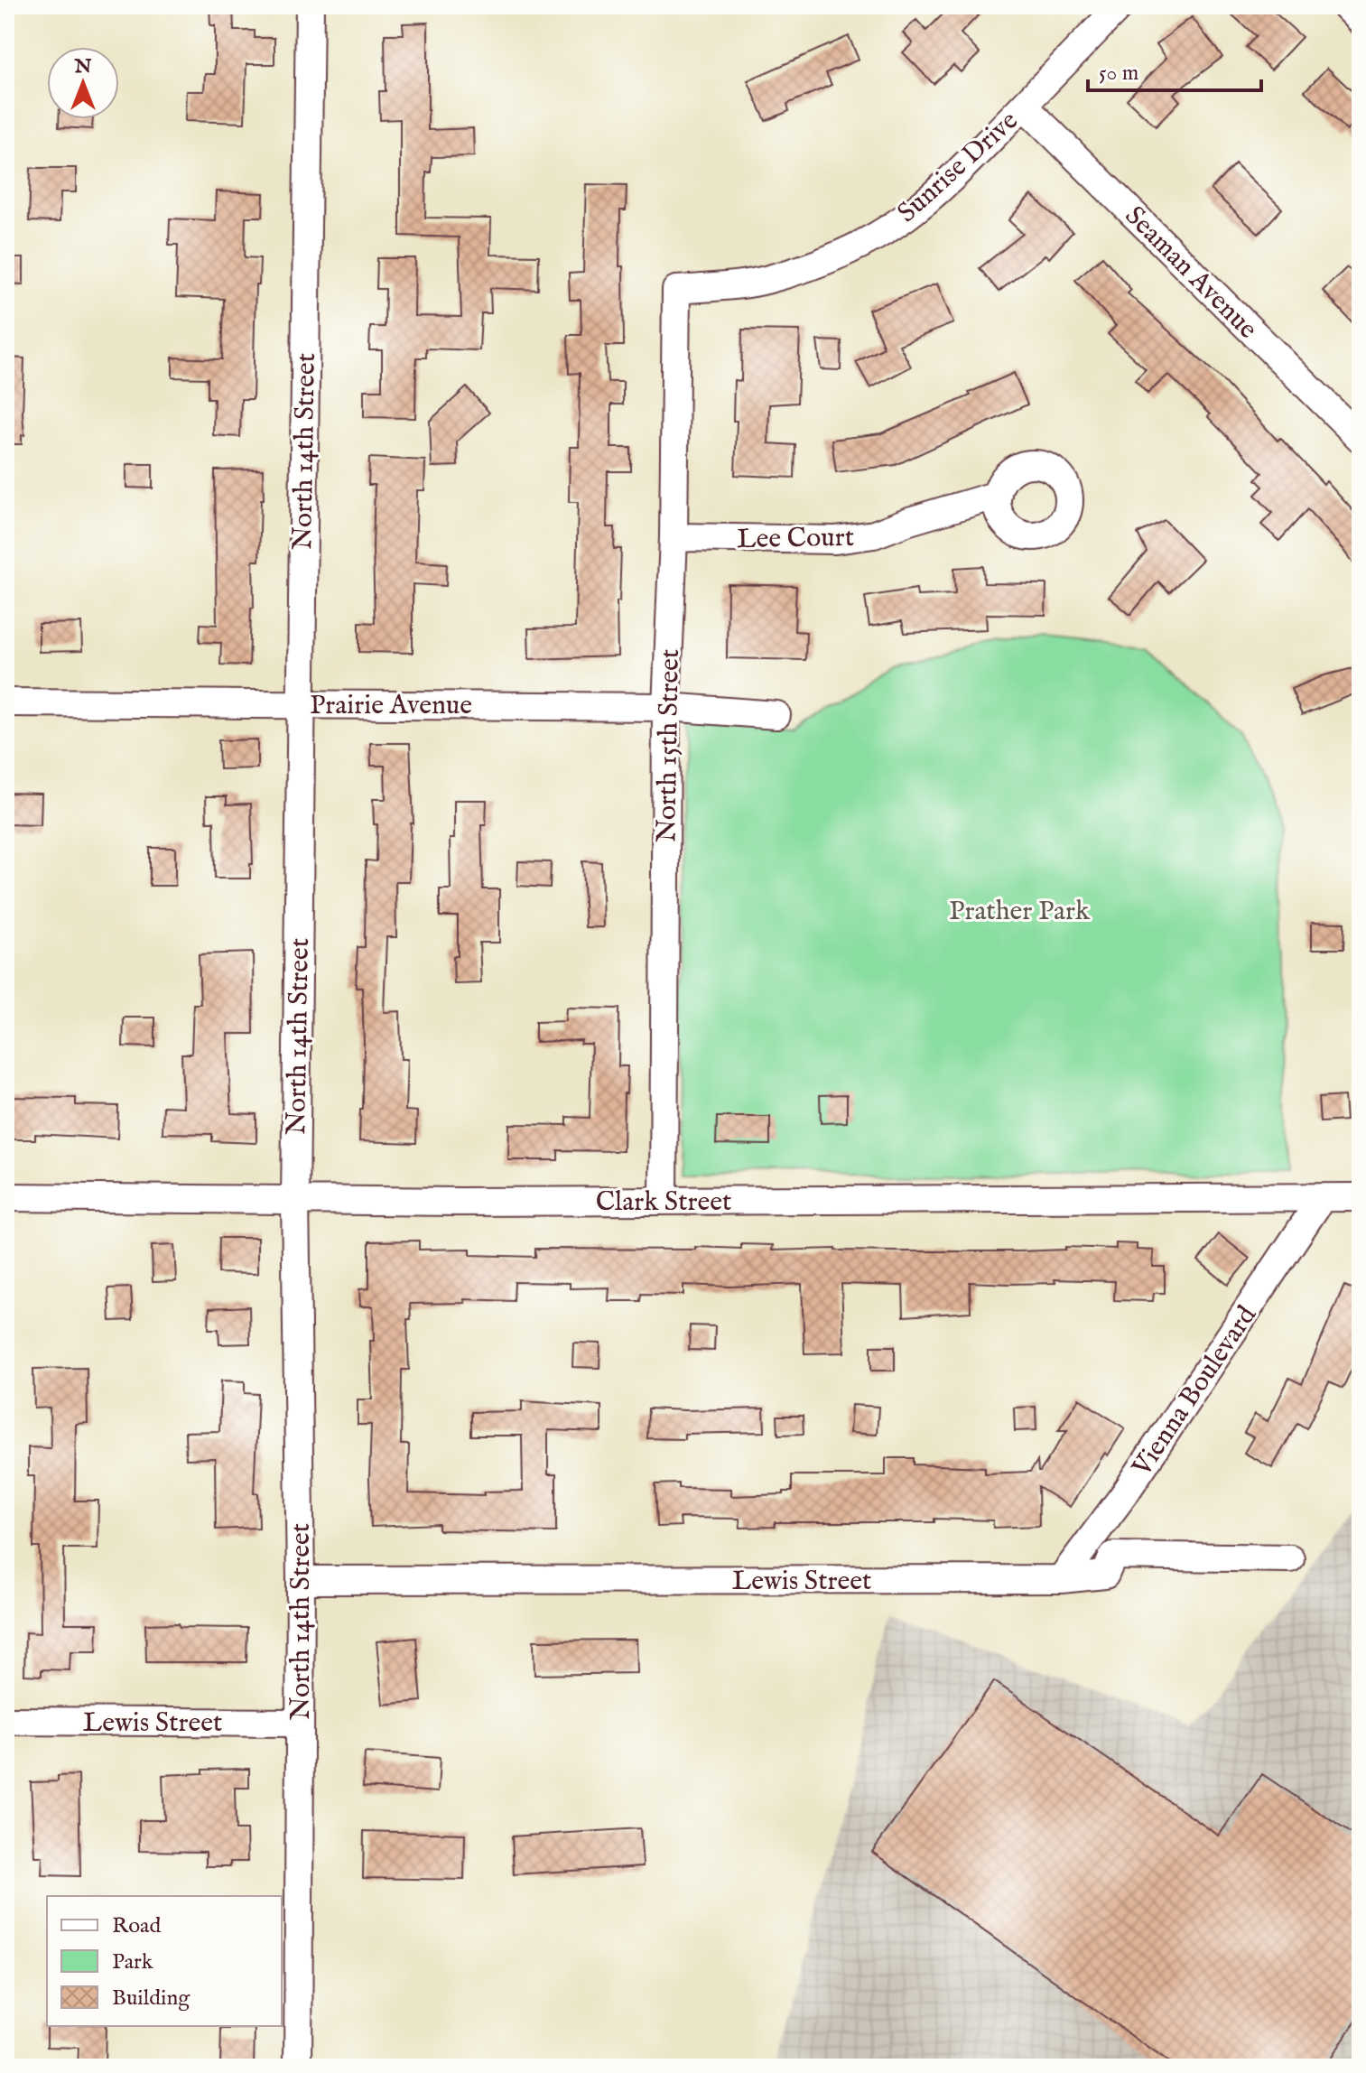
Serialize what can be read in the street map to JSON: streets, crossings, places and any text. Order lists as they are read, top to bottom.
{
  "streets": {
    "street": [
      "Sunrise Drive",
      "Seaman Avenue",
      "North 14th Street",
      "Lee Court",
      "Prairie Avenue",
      "North 15th Street",
      "Clark Street",
      "Vienna Boulevard",
      "Lewis Street"
    ]
  },
  "crossings": [
    ["Sunrise Drive", "Seaman Avenue"],
    ["Sunrise Drive", "North 15th Street"],
    ["North 14th Street", "Prairie Avenue"],
    ["North 14th Street", "Clark Street"],
    ["North 14th Street", "Lewis Street"],
    ["Lee Court", "North 15th Street"],
    ["Prairie Avenue", "North 15th Street"],
    ["North 15th Street", "Clark Street"],
    ["Clark Street", "Vienna Boulevard"],
    ["Vienna Boulevard", "Lewis Street"]
  ],
  "parks": ["Prather Park"],
  "legend": ["Road", "Park", "Building"],
  "scale_bar": "50 m",
  "north": "top"
}
